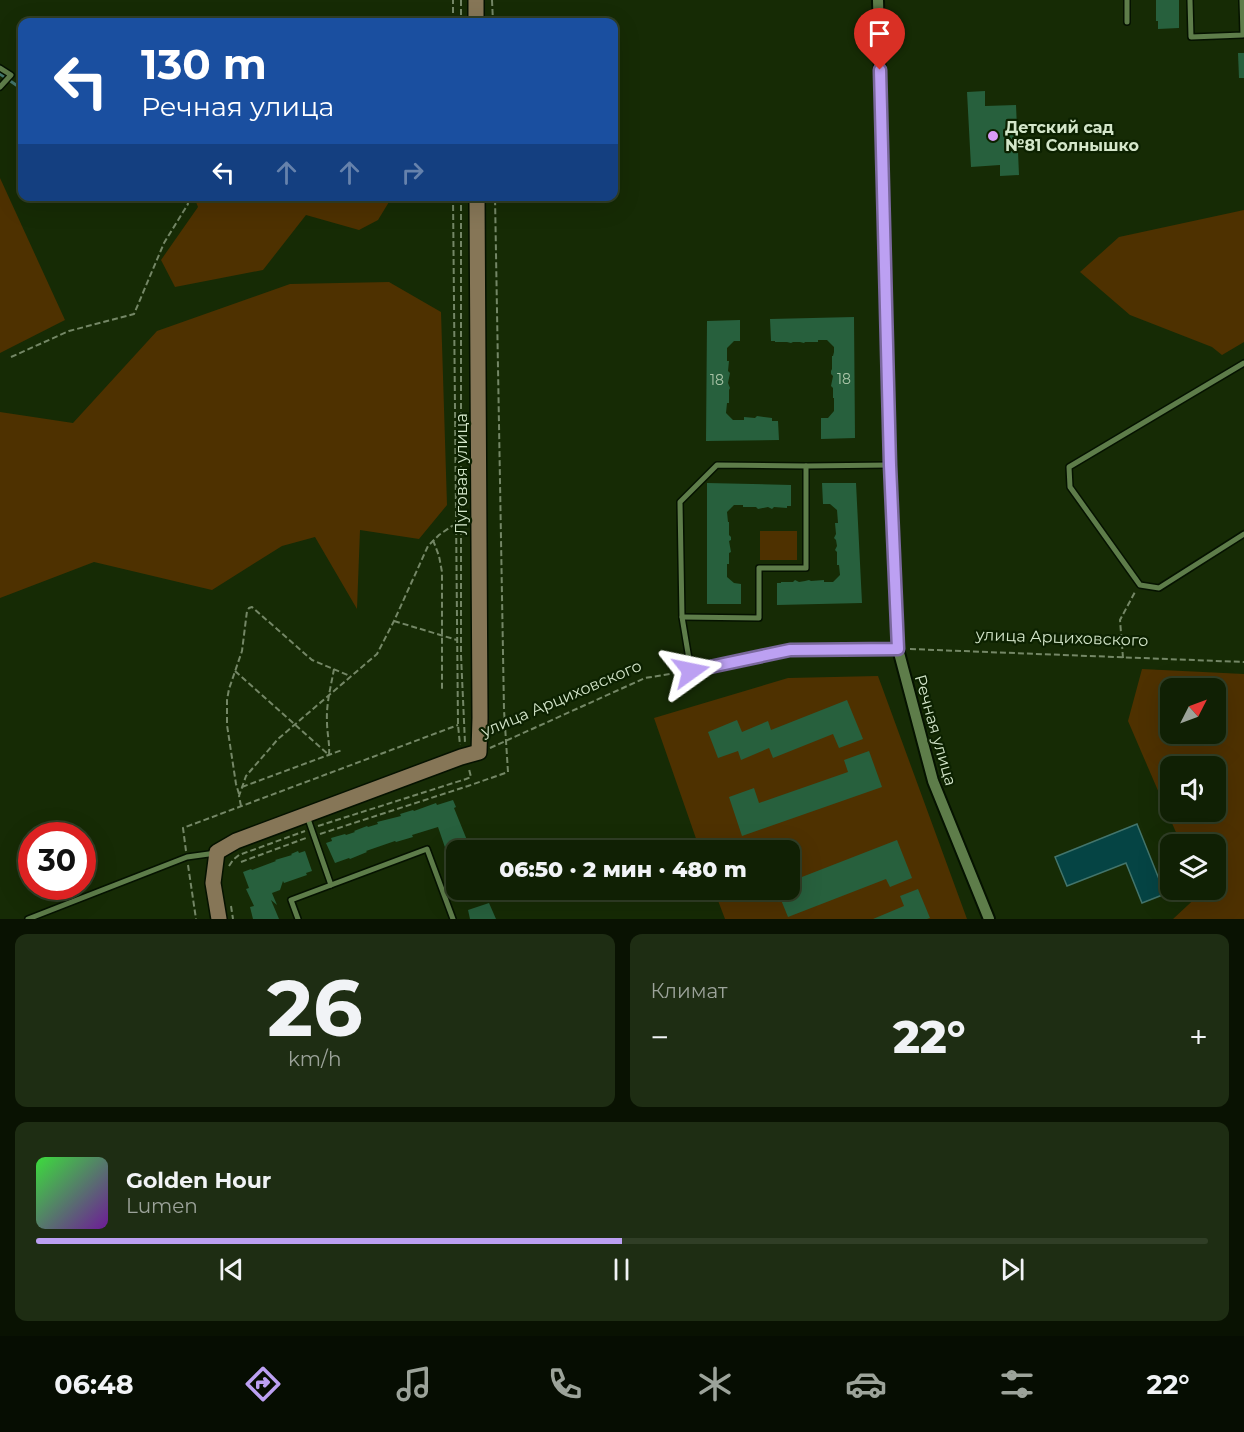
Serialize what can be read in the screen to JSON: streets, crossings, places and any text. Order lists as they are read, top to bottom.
{
  "streets": {
    "street": ["Луговая улица", "Речная улица"],
    "path": ["улица Арциховского"]
  },
  "crossings": [
    ["Луговая улица", "улица Арциховского"],
    ["улица Арциховского", "Речная улица"]
  ],
  "places": ["Детский сад №81 Солнышко"],
  "house_numbers": ["18", "18"],
  "north": "top right",
  "page": {
    "turn": ["130 m", "Речная улица"],
    "limit": "30",
    "trip": "06:50 · 2 мин · 480 m",
    "tile": [
      ["26", "km/h"],
      "Климат"
    ],
    "heat": ["−", "22°", "+"],
    "song": ["Golden Hour", "Lumen"],
    "tabs": ["06:48", "22°"]
  }
}
